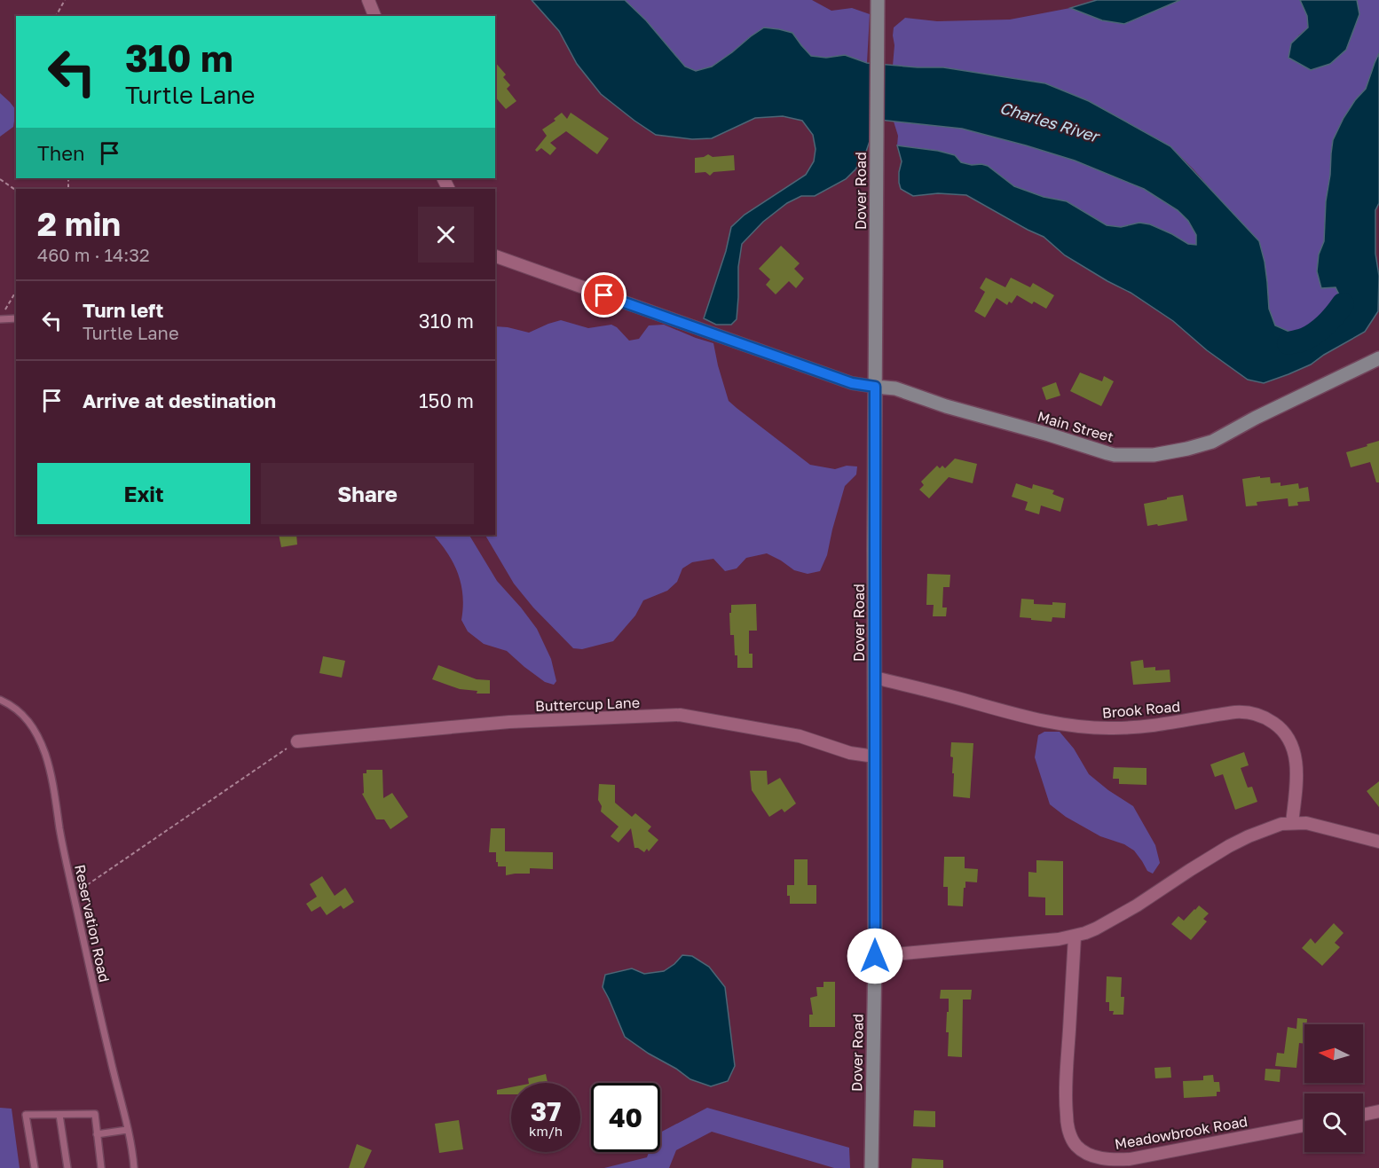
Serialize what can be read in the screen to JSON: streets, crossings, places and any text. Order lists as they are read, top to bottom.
{
  "streets": {
    "street": [
      "Dover Road",
      "Main Street",
      "Buttercup Lane",
      "Brook Road",
      "Meadowbrook Road"
    ],
    "lane": ["Reservation Road"]
  },
  "crossings": [
    ["Dover Road", "Main Street"],
    ["Dover Road", "Buttercup Lane"],
    ["Dover Road", "Brook Road"]
  ],
  "water": ["Charles River"],
  "north": "left",
  "page": {
    "turn": ["310 m", "Turtle Lane"],
    "then": "Then",
    "heading": ["2 min", "460 m · 14:32"],
    "list": [
      {
        "name": "Turn left",
        "note": "Turtle Lane",
        "value": "310 m"
      },
      {
        "name": "Arrive at destination",
        "value": "150 m"
      }
    ],
    "buttons": ["Exit", "Share"],
    "speed": "37 km/h",
    "limit": "40"
  }
}
